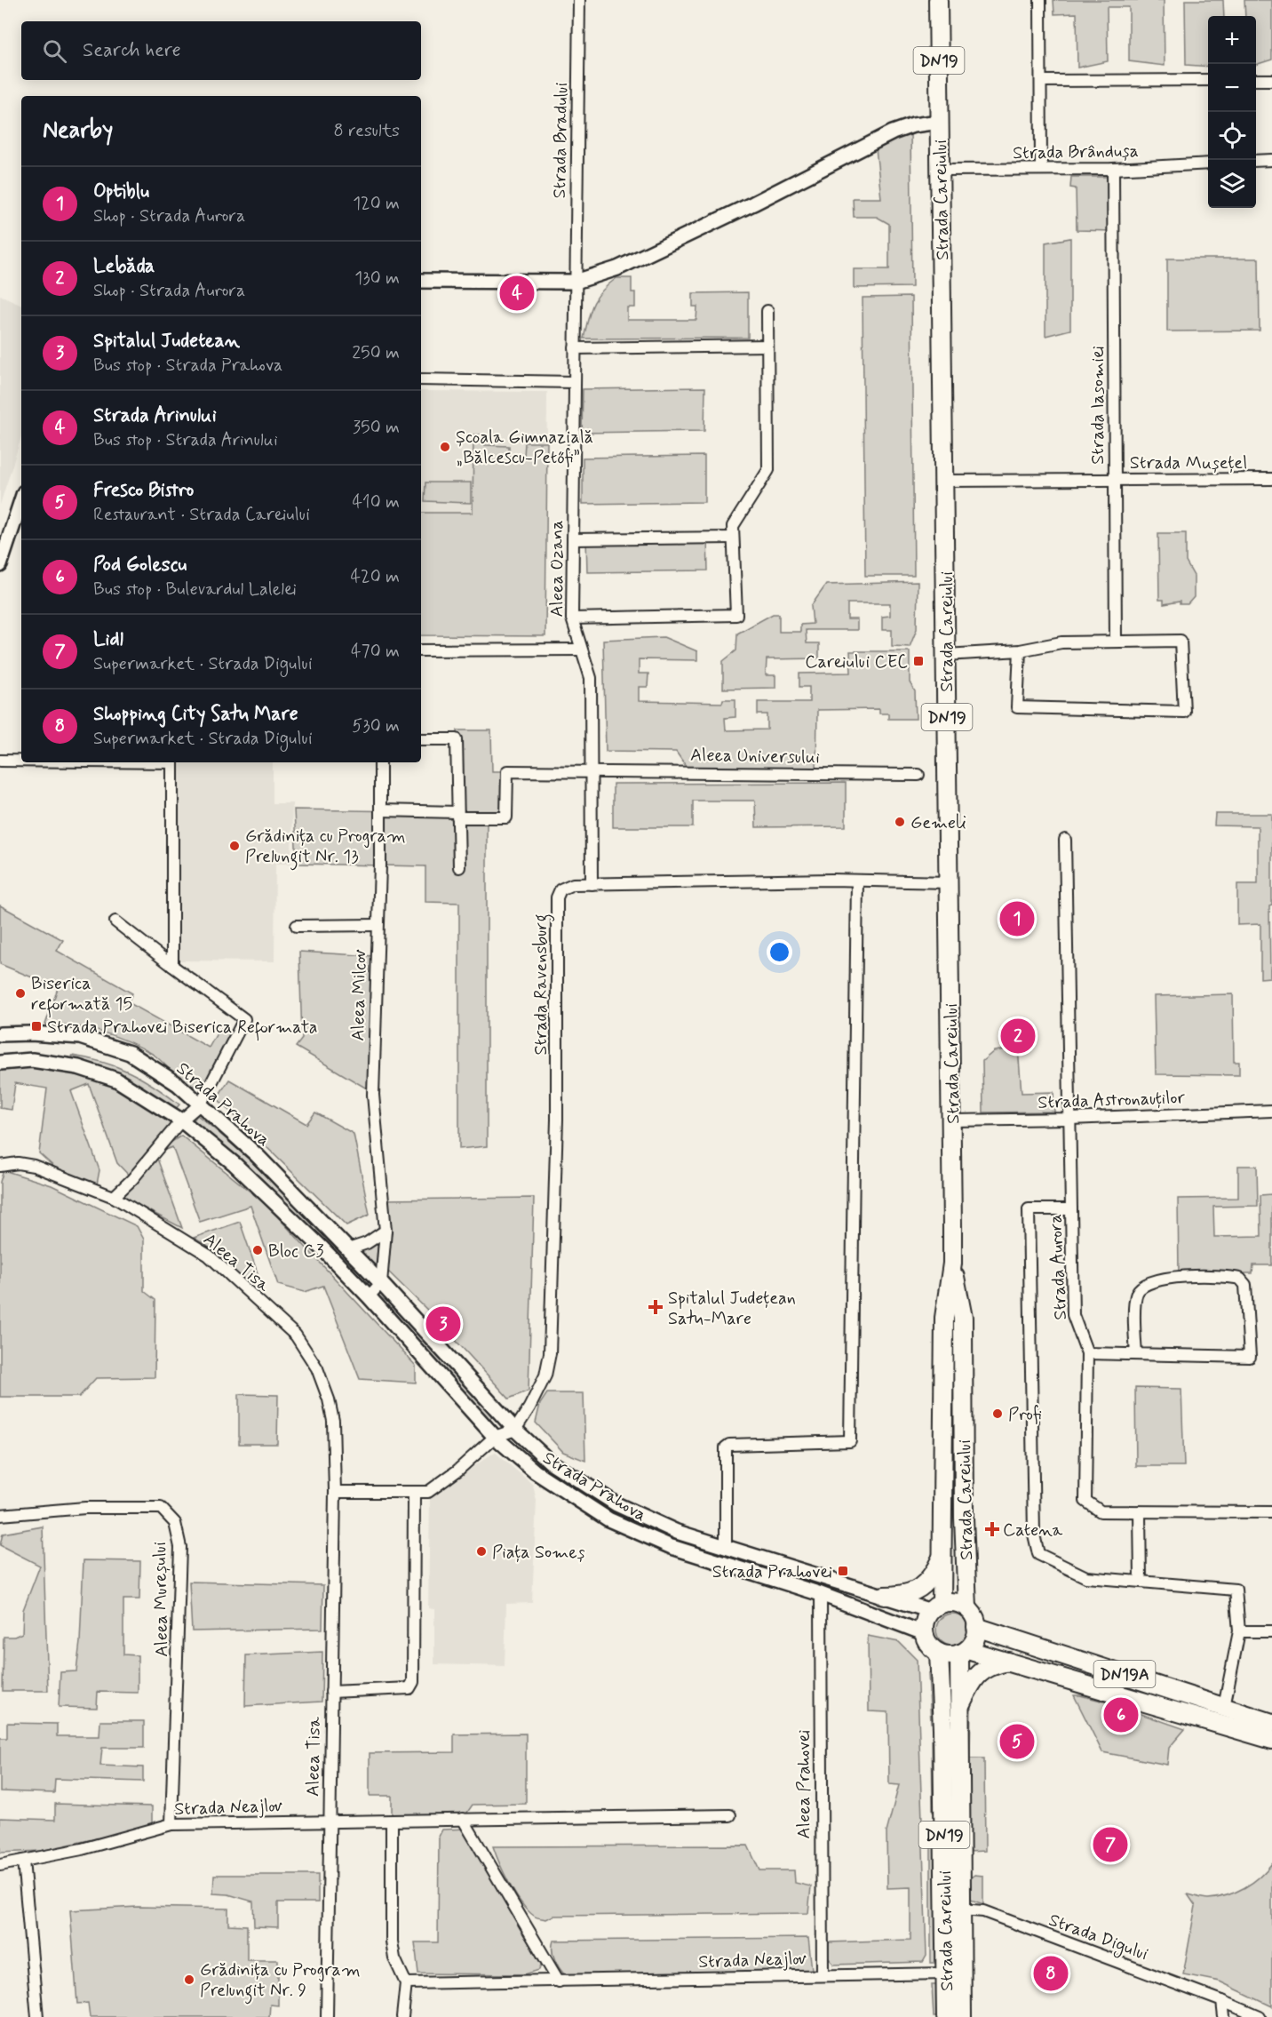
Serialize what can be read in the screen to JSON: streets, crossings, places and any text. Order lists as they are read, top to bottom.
{
  "streets": {
    "main road": ["DN19", "Strada Careiului", "DN19A"],
    "street": [
      "Strada Bradului",
      "Strada Brândușa",
      "Strada Iasomiei",
      "Strada Mușețel",
      "Aleea Ozana",
      "Aleea Universului",
      "Strada Ravensburg",
      "Aleea Milcov",
      "Strada Astronauților",
      "Strada Prahova",
      "Aleea Tisa",
      "Strada Aurora",
      "Aleea Mureșului",
      "Aleea Prahovei",
      "Strada Neajlov",
      "Strada Digului"
    ]
  },
  "crossings": [
    ["DN19", "Strada Careiului"],
    ["DN19", "Strada Prahova"],
    ["DN19", "DN19A"],
    ["Strada Bradului", "Aleea Ozana"],
    ["Strada Brândușa", "Strada Careiului"],
    ["Strada Brândușa", "Strada Iasomiei"],
    ["Strada Careiului", "Strada Mușețel"],
    ["Strada Careiului", "Strada Ravensburg"],
    ["Strada Careiului", "Strada Astronauților"],
    ["Strada Careiului", "Strada Prahova"],
    ["Strada Careiului", "DN19A"],
    ["Strada Careiului", "Strada Neajlov"],
    ["Strada Careiului", "Strada Digului"],
    ["Strada Iasomiei", "Strada Mușețel"],
    ["Aleea Ozana", "Aleea Universului"],
    ["Aleea Ozana", "Strada Ravensburg"],
    ["Strada Ravensburg", "Strada Prahova"],
    ["Aleea Milcov", "Strada Prahova"],
    ["Strada Astronauților", "Strada Aurora"],
    ["Strada Prahova", "DN19A"],
    ["Strada Prahova", "Aleea Prahovei"],
    ["Aleea Tisa", "Strada Neajlov"],
    ["Aleea Mureșului", "Strada Neajlov"],
    ["Aleea Prahovei", "Strada Neajlov"]
  ],
  "places": {
    "other": [
      "Școala Gimnazială „Bălcescu-Petőfi”",
      "Gemeli",
      "Grădinița cu Program Prelungit Nr. 13",
      "Biserica reformată 15",
      "Bloc C3",
      "Profi",
      "Piața Someș",
      "Grădinița cu Program Prelungit Nr. 9"
    ],
    "transit": ["Careiului CEC", "Strada Prahovei Biserica Reformata", "Strada Prahovei"],
    "health": ["Spitalul Județean Satu-Mare", "Catena"]
  },
  "page": {
    "map_buttons": ["+", "−"],
    "search": "Search here",
    "heading": ["Nearby", "8 results"],
    "list": [
      {
        "mark": "1",
        "name": "Optiblu",
        "note": "Shop · Strada Aurora",
        "value": "120 m"
      },
      {
        "mark": "2",
        "name": "Lebăda",
        "note": "Shop · Strada Aurora",
        "value": "130 m"
      },
      {
        "mark": "3",
        "name": "Spitalul Judetean",
        "note": "Bus stop · Strada Prahova",
        "value": "250 m"
      },
      {
        "mark": "4",
        "name": "Strada Arinului",
        "note": "Bus stop · Strada Arinului",
        "value": "350 m"
      },
      {
        "mark": "5",
        "name": "Fresco Bistro",
        "note": "Restaurant · Strada Careiului",
        "value": "410 m"
      },
      {
        "mark": "6",
        "name": "Pod Golescu",
        "note": "Bus stop · Bulevardul Lalelei",
        "value": "420 m"
      },
      {
        "mark": "7",
        "name": "Lidl",
        "note": "Supermarket · Strada Digului",
        "value": "470 m"
      },
      {
        "mark": "8",
        "name": "Shopping City Satu Mare",
        "note": "Supermarket · Strada Digului",
        "value": "530 m"
      }
    ],
    "pins": [
      "4",
      "1",
      "2",
      "3",
      "6",
      "5",
      "7",
      "8"
    ]
  }
}
